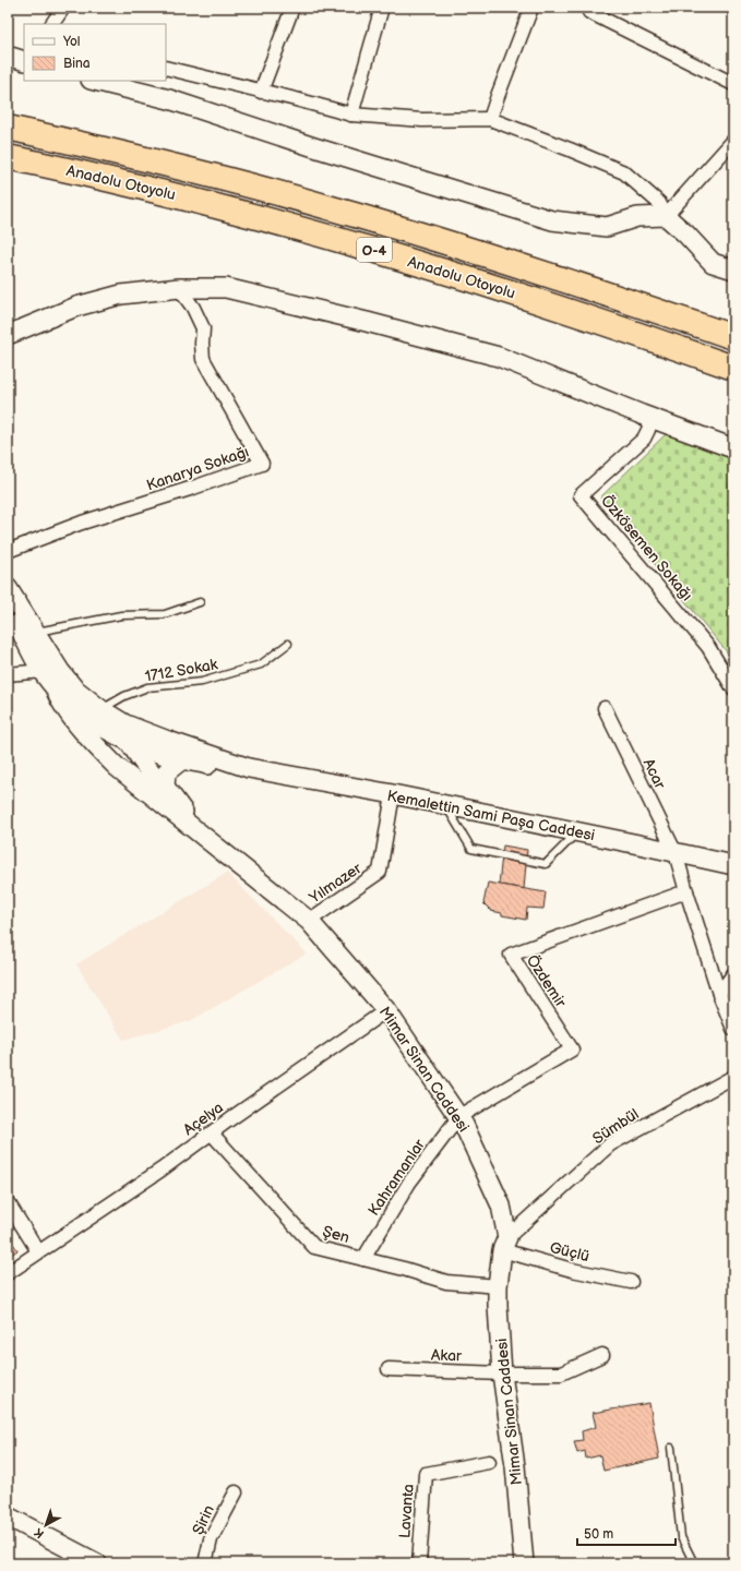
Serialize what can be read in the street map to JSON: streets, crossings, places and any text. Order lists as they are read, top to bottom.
{
  "streets": {
    "highway": ["Anadolu Otoyolu", "O-4"],
    "street": [
      "Kanarya Sokağı",
      "Özkösemen Sokağı",
      "Acar",
      "Kemalettin Sami Paşa Caddesi",
      "Yılmazer",
      "Özdemir",
      "Mimar Sinan Caddesi",
      "Açelya",
      "Sümbül",
      "Kahramanlar",
      "Şen",
      "Güçlü",
      "Akar",
      "Lavanta",
      "Şirin"
    ],
    "lane": ["1712 Sokak"]
  },
  "crossings": [
    ["1712 Sokak", "Kemalettin Sami Paşa Caddesi"],
    ["Acar", "Kemalettin Sami Paşa Caddesi"],
    ["Acar", "Özdemir"],
    ["Kemalettin Sami Paşa Caddesi", "Yılmazer"],
    ["Yılmazer", "Mimar Sinan Caddesi"],
    ["Özdemir", "Mimar Sinan Caddesi"],
    ["Özdemir", "Kahramanlar"],
    ["Mimar Sinan Caddesi", "Açelya"],
    ["Mimar Sinan Caddesi", "Sümbül"],
    ["Mimar Sinan Caddesi", "Kahramanlar"],
    ["Mimar Sinan Caddesi", "Şen"],
    ["Mimar Sinan Caddesi", "Güçlü"],
    ["Mimar Sinan Caddesi", "Akar"],
    ["Açelya", "Şen"],
    ["Sümbül", "Güçlü"],
    ["Kahramanlar", "Şen"]
  ],
  "legend": ["Yol", "Bina"],
  "scale_bar": "50 m",
  "north": "bottom left"
}
